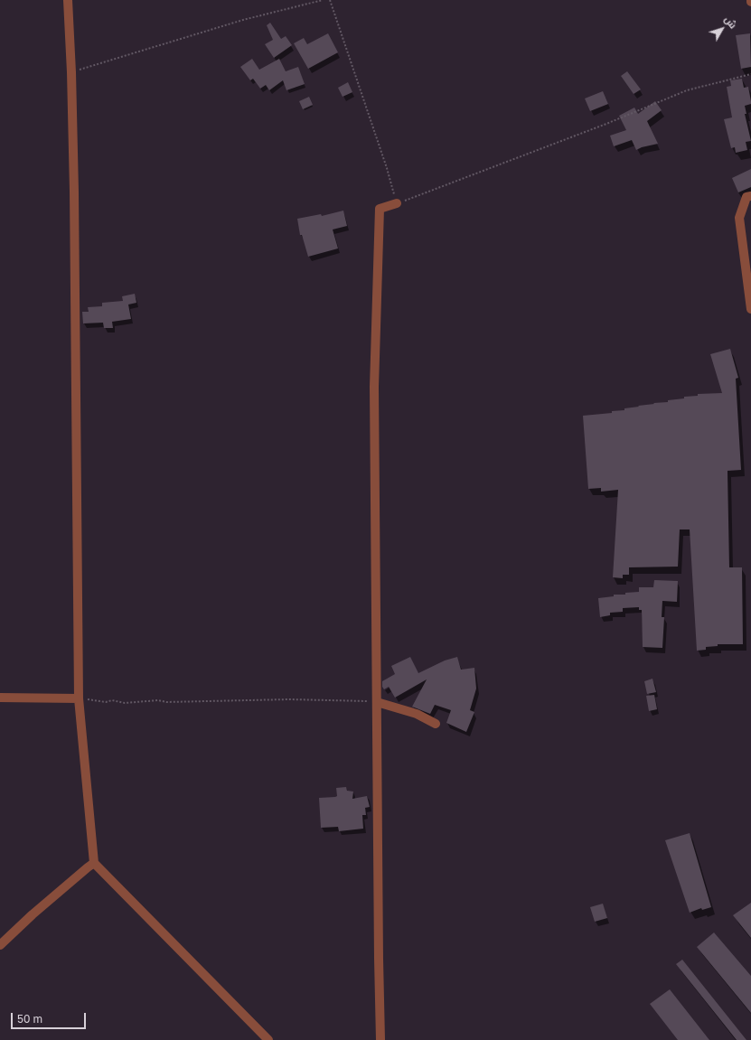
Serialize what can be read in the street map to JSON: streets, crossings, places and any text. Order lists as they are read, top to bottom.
{
  "scale_bar": "50 m",
  "north": "top right"
}
